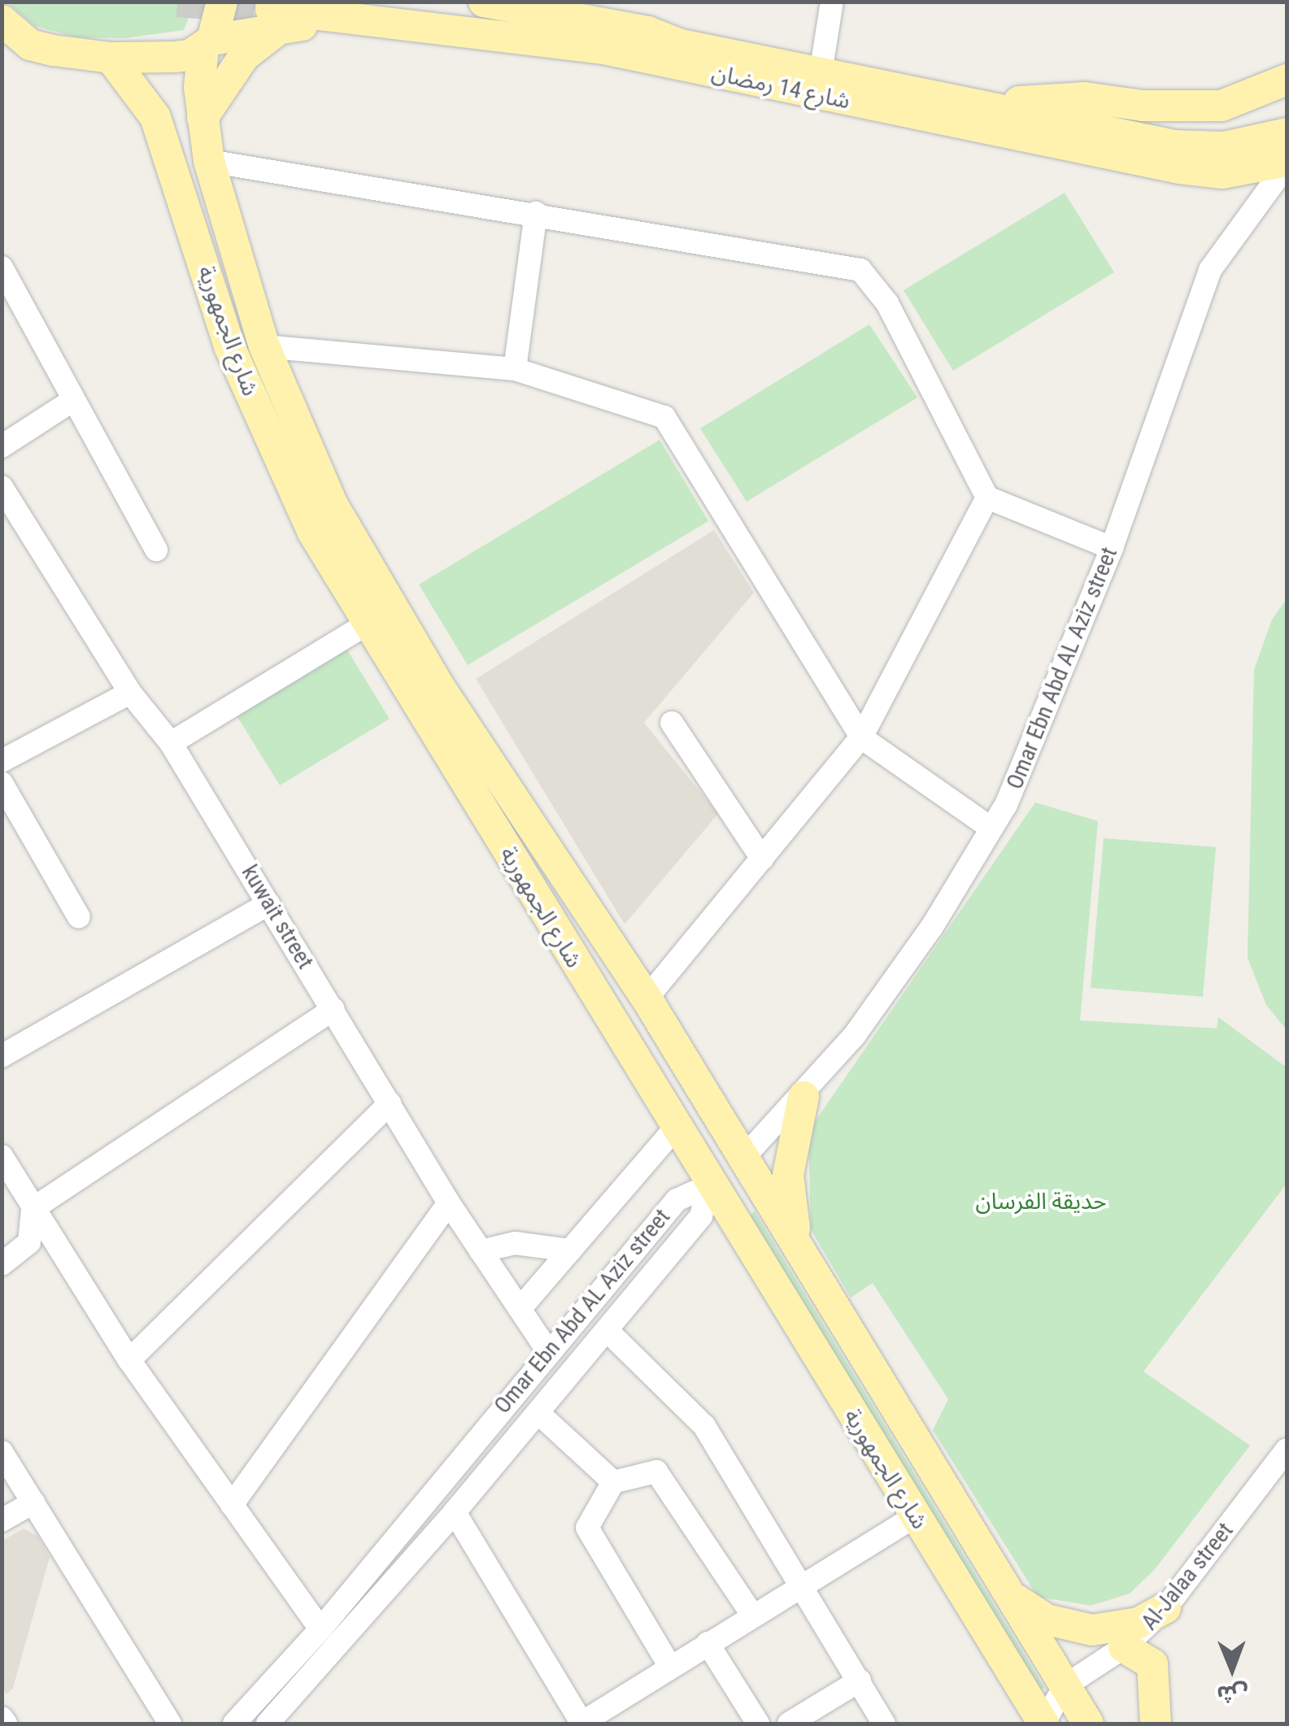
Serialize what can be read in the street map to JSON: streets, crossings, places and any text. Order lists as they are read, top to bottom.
{
  "streets": {
    "main road": ["شارع 14 رمضان", "شارع الجمهورية"],
    "street": ["Omar Ebn Abd AL Aziz street", "kuwait street", "Al-Jalaa street"]
  },
  "crossings": [
    ["شارع 14 رمضان", "شارع الجمهورية"],
    ["شارع 14 رمضان", "Omar Ebn Abd AL Aziz street"],
    ["شارع الجمهورية", "Omar Ebn Abd AL Aziz street"],
    ["شارع الجمهورية", "Al-Jalaa street"],
    ["Omar Ebn Abd AL Aziz street", "kuwait street"]
  ],
  "parks": ["حديقة الفرسان"],
  "north": "bottom"
}
